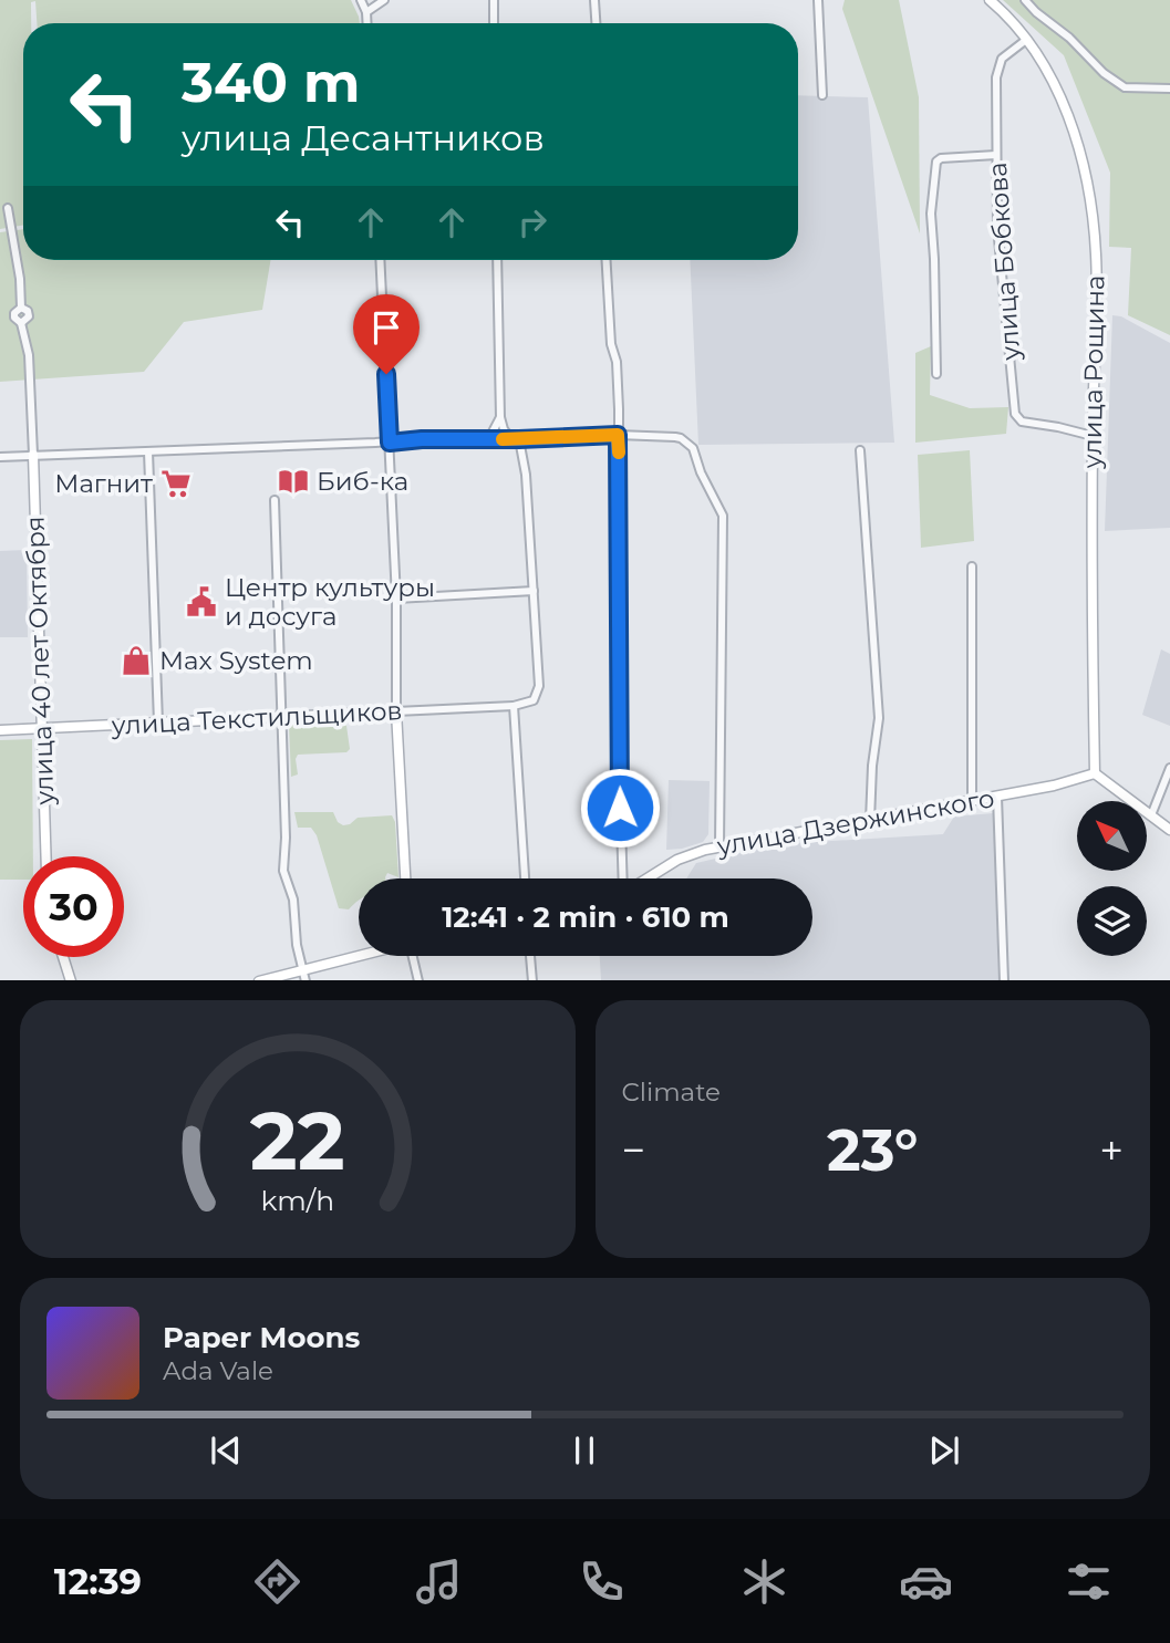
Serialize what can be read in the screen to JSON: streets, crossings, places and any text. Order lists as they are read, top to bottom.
{
  "streets": {
    "street": [
      "улица Бобкова",
      "улица Рощина",
      "улица 40 лет Октября",
      "улица Текстильщиков",
      "улица Дзержинского"
    ]
  },
  "crossings": [
    ["улица Бобкова", "улица Рощина"],
    ["улица Рощина", "улица Дзержинского"],
    ["улица 40 лет Октября", "улица Текстильщиков"]
  ],
  "places": {
    "library": ["Биб-ка"],
    "supermarket": ["Магнит"],
    "public building": ["Центр культуры и досуга"],
    "shop": ["Max System"]
  },
  "north": "top left",
  "page": {
    "turn": ["340 m", "улица Десантников"],
    "limit": "30",
    "trip": "12:41 · 2 min · 610 m",
    "tile": "Climate",
    "heat": ["−", "23°", "+"],
    "song": ["Paper Moons", "Ada Vale"],
    "tabs": "12:39",
    "gauge": ["22", "km/h"]
  }
}
